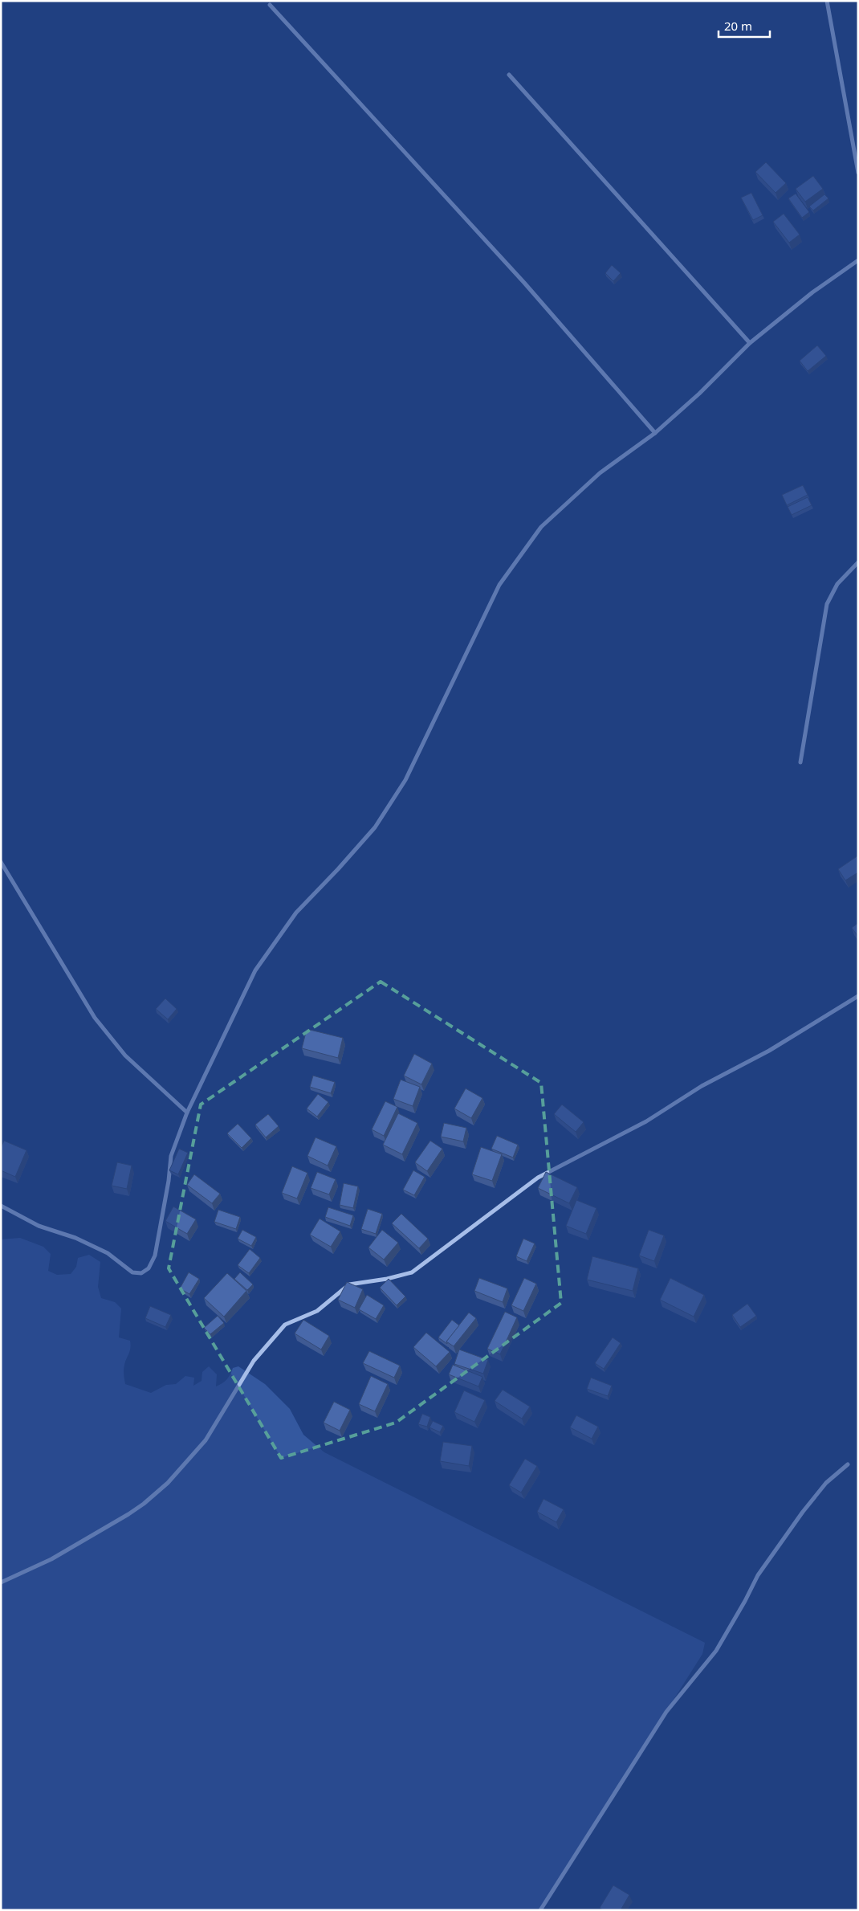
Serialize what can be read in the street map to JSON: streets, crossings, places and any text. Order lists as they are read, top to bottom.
{
  "scale_bar": "20 m"
}
